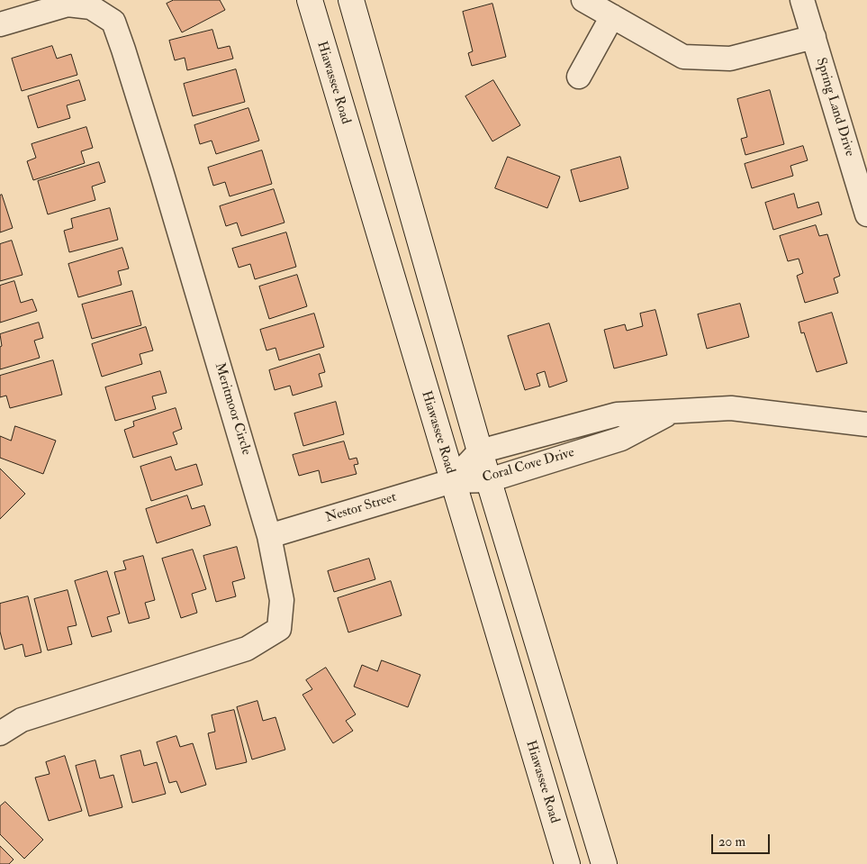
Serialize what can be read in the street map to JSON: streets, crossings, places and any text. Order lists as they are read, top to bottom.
{
  "streets": {
    "street": [
      "Hiawassee Road",
      "Spring Land Drive",
      "Meritmoor Circle",
      "Coral Cove Drive",
      "Nestor Street"
    ]
  },
  "crossings": [
    ["Hiawassee Road", "Coral Cove Drive"],
    ["Hiawassee Road", "Nestor Street"],
    ["Meritmoor Circle", "Nestor Street"],
    ["Coral Cove Drive", "Nestor Street"]
  ],
  "scale_bar": "20 m"
}
